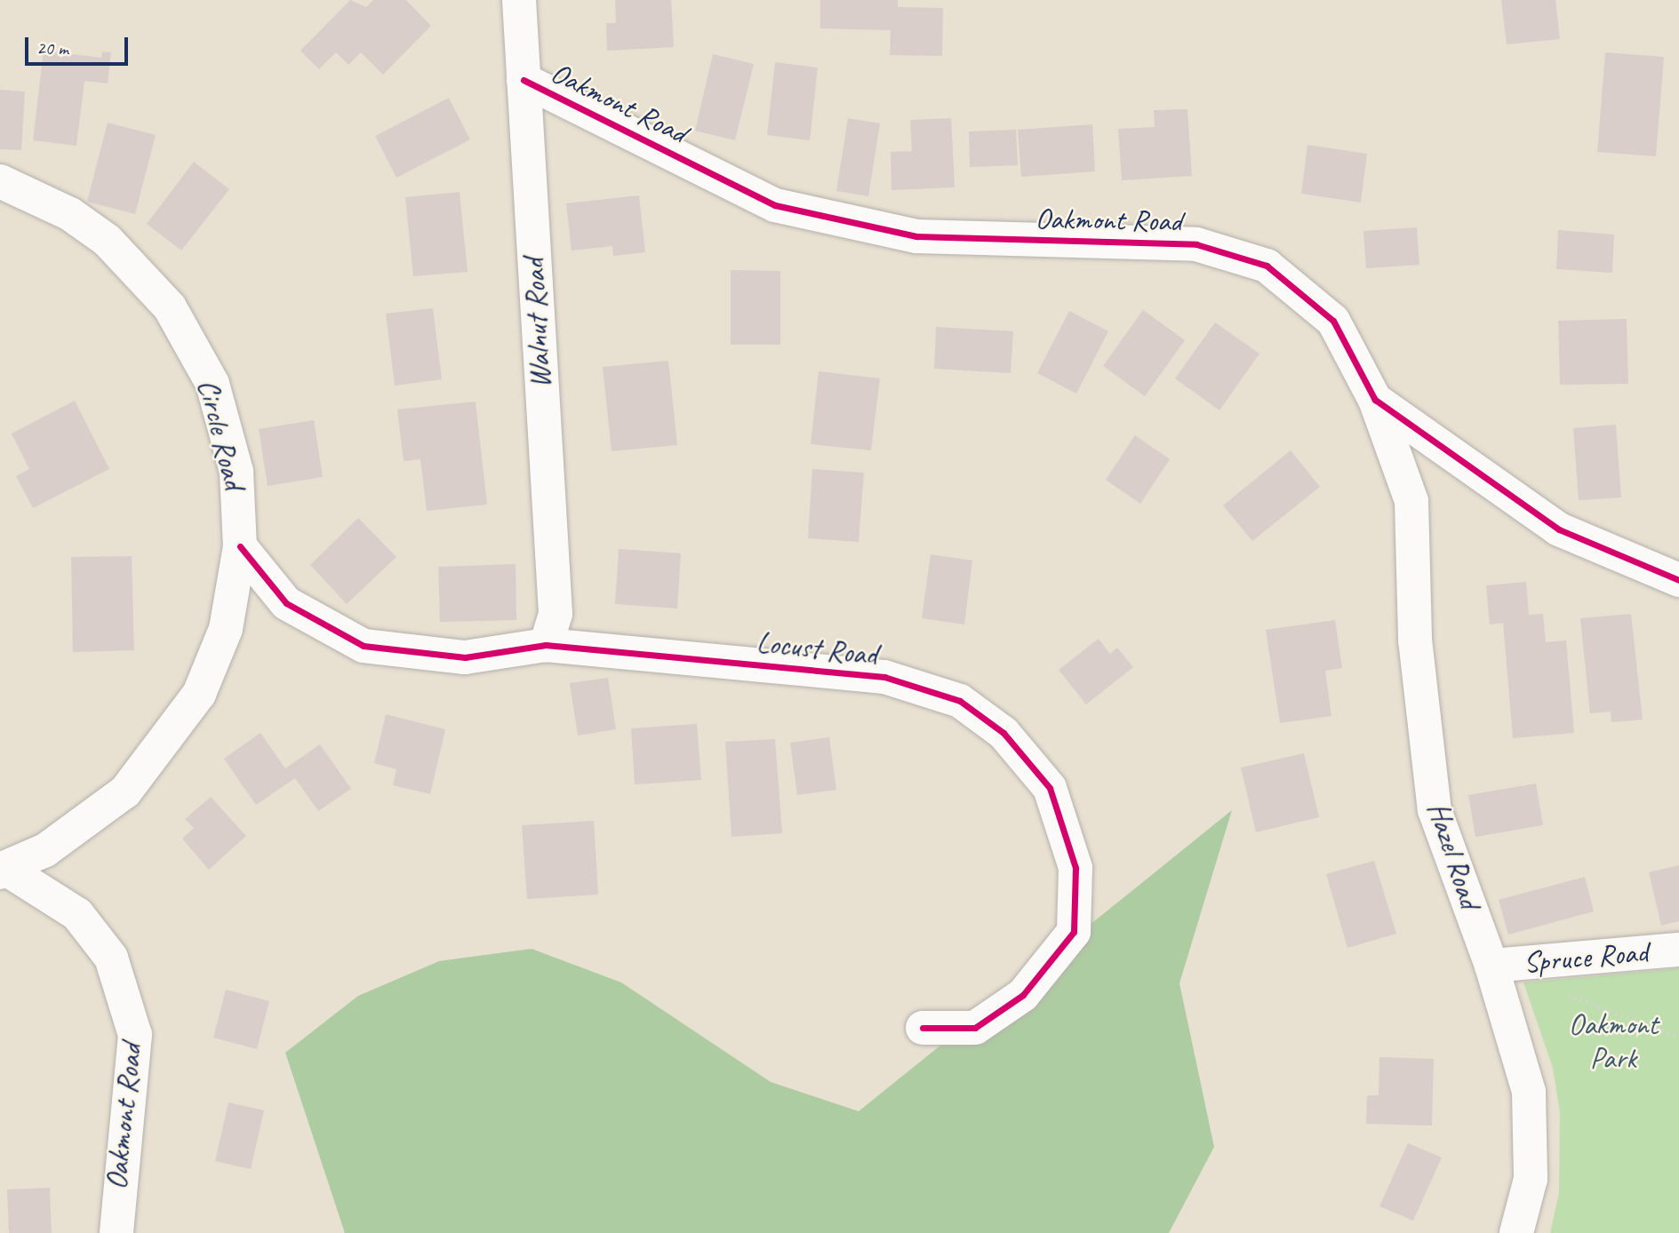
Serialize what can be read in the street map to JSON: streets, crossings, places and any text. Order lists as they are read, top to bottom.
{
  "streets": {
    "street": [
      "Oakmont Road",
      "Walnut Road",
      "Circle Road",
      "Locust Road",
      "Hazel Road",
      "Spruce Road"
    ]
  },
  "crossings": [
    ["Oakmont Road", "Walnut Road"],
    ["Oakmont Road", "Circle Road"],
    ["Oakmont Road", "Hazel Road"],
    ["Walnut Road", "Locust Road"],
    ["Circle Road", "Locust Road"],
    ["Hazel Road", "Spruce Road"]
  ],
  "parks": ["Oakmont Park"],
  "scale_bar": "20 m"
}
